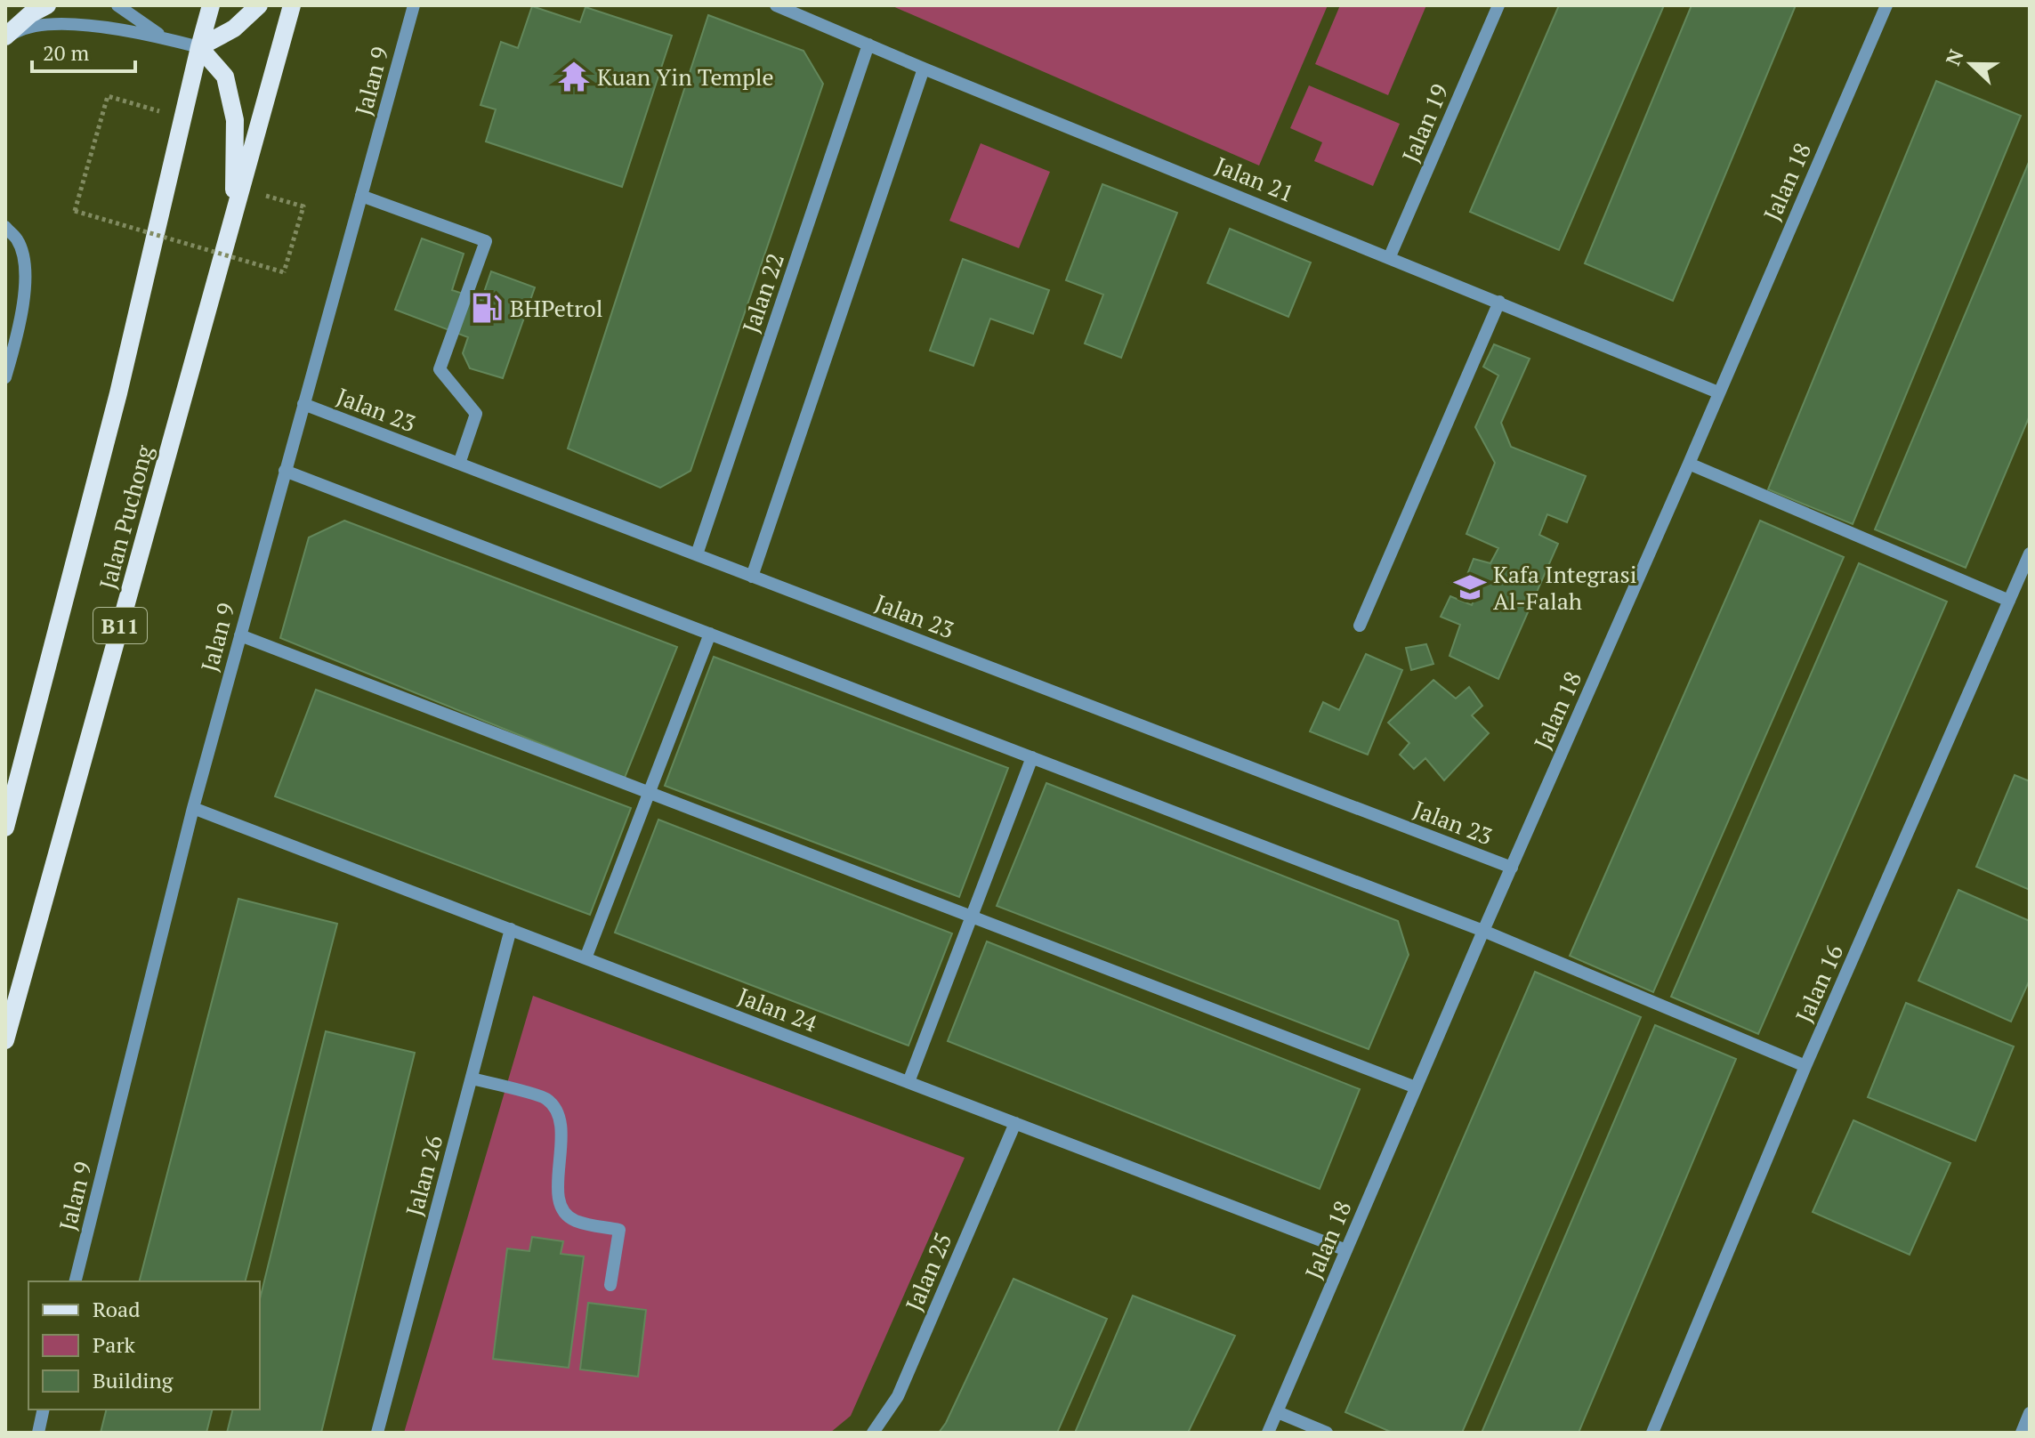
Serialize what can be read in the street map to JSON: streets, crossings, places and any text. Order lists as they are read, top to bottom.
{
  "streets": {
    "main road": ["Jalan Puchong", "B11"],
    "street": [
      "Jalan 9",
      "Jalan 19",
      "Jalan 21",
      "Jalan 18",
      "Jalan 22",
      "Jalan 23",
      "Jalan 16",
      "Jalan 24",
      "Jalan 26",
      "Jalan 25"
    ]
  },
  "crossings": [
    ["Jalan 9", "Jalan 23"],
    ["Jalan 9", "Jalan 24"],
    ["Jalan 19", "Jalan 21"],
    ["Jalan 21", "Jalan 18"],
    ["Jalan 21", "Jalan 22"],
    ["Jalan 18", "Jalan 23"],
    ["Jalan 18", "Jalan 24"],
    ["Jalan 22", "Jalan 23"],
    ["Jalan 24", "Jalan 26"],
    ["Jalan 24", "Jalan 25"]
  ],
  "places": {
    "temple": ["Kuan Yin Temple"],
    "fuel station": ["BHPetrol"],
    "school or university": ["Kafa Integrasi Al-Falah"]
  },
  "legend": ["Road", "Park", "Building"],
  "scale_bar": "20 m",
  "north": "left"
}
